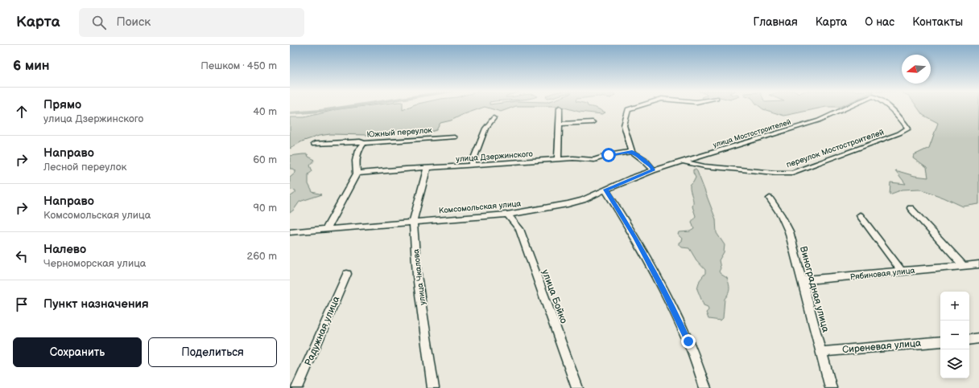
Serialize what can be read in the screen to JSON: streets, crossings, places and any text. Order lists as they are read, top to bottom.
{
  "streets": {
    "street": [
      "Южный переулок",
      "улица Мостостроителей",
      "переулок Мостостроителей",
      "улица Дзержинского",
      "Комсомольская улица",
      "Рябиновая улица",
      "улица Чкалова",
      "Виноградная улица",
      "улица Бойко",
      "Радужная улица",
      "Сиреневая улица"
    ]
  },
  "crossings": [
    ["Южный переулок", "улица Дзержинского"],
    ["Южный переулок", "Комсомольская улица"],
    ["улица Мостостроителей", "переулок Мостостроителей"],
    ["улица Мостостроителей", "Комсомольская улица"],
    ["переулок Мостостроителей", "Комсомольская улица"],
    ["улица Дзержинского", "улица Чкалова"],
    ["Комсомольская улица", "улица Чкалова"],
    ["Комсомольская улица", "улица Бойко"],
    ["Рябиновая улица", "Виноградная улица"],
    ["Виноградная улица", "Сиреневая улица"]
  ],
  "north": "left",
  "page": {
    "header": "Карта",
    "search": "Поиск",
    "nav": [
      "Главная",
      "Карта",
      "О нас",
      "Контакты"
    ],
    "heading": ["6 мин", "Пешком · 450 m"],
    "list": [
      ["Прямо", "улица Дзержинского", "40 m"],
      ["Направо", "Лесной переулок", "60 m"],
      ["Направо", "Комсомольская улица", "90 m"],
      ["Налево", "Черноморская улица", "260 m"],
      "Пункт назначения"
    ],
    "map_buttons": ["+", "−"],
    "buttons": ["Сохранить", "Поделиться"]
  }
}
